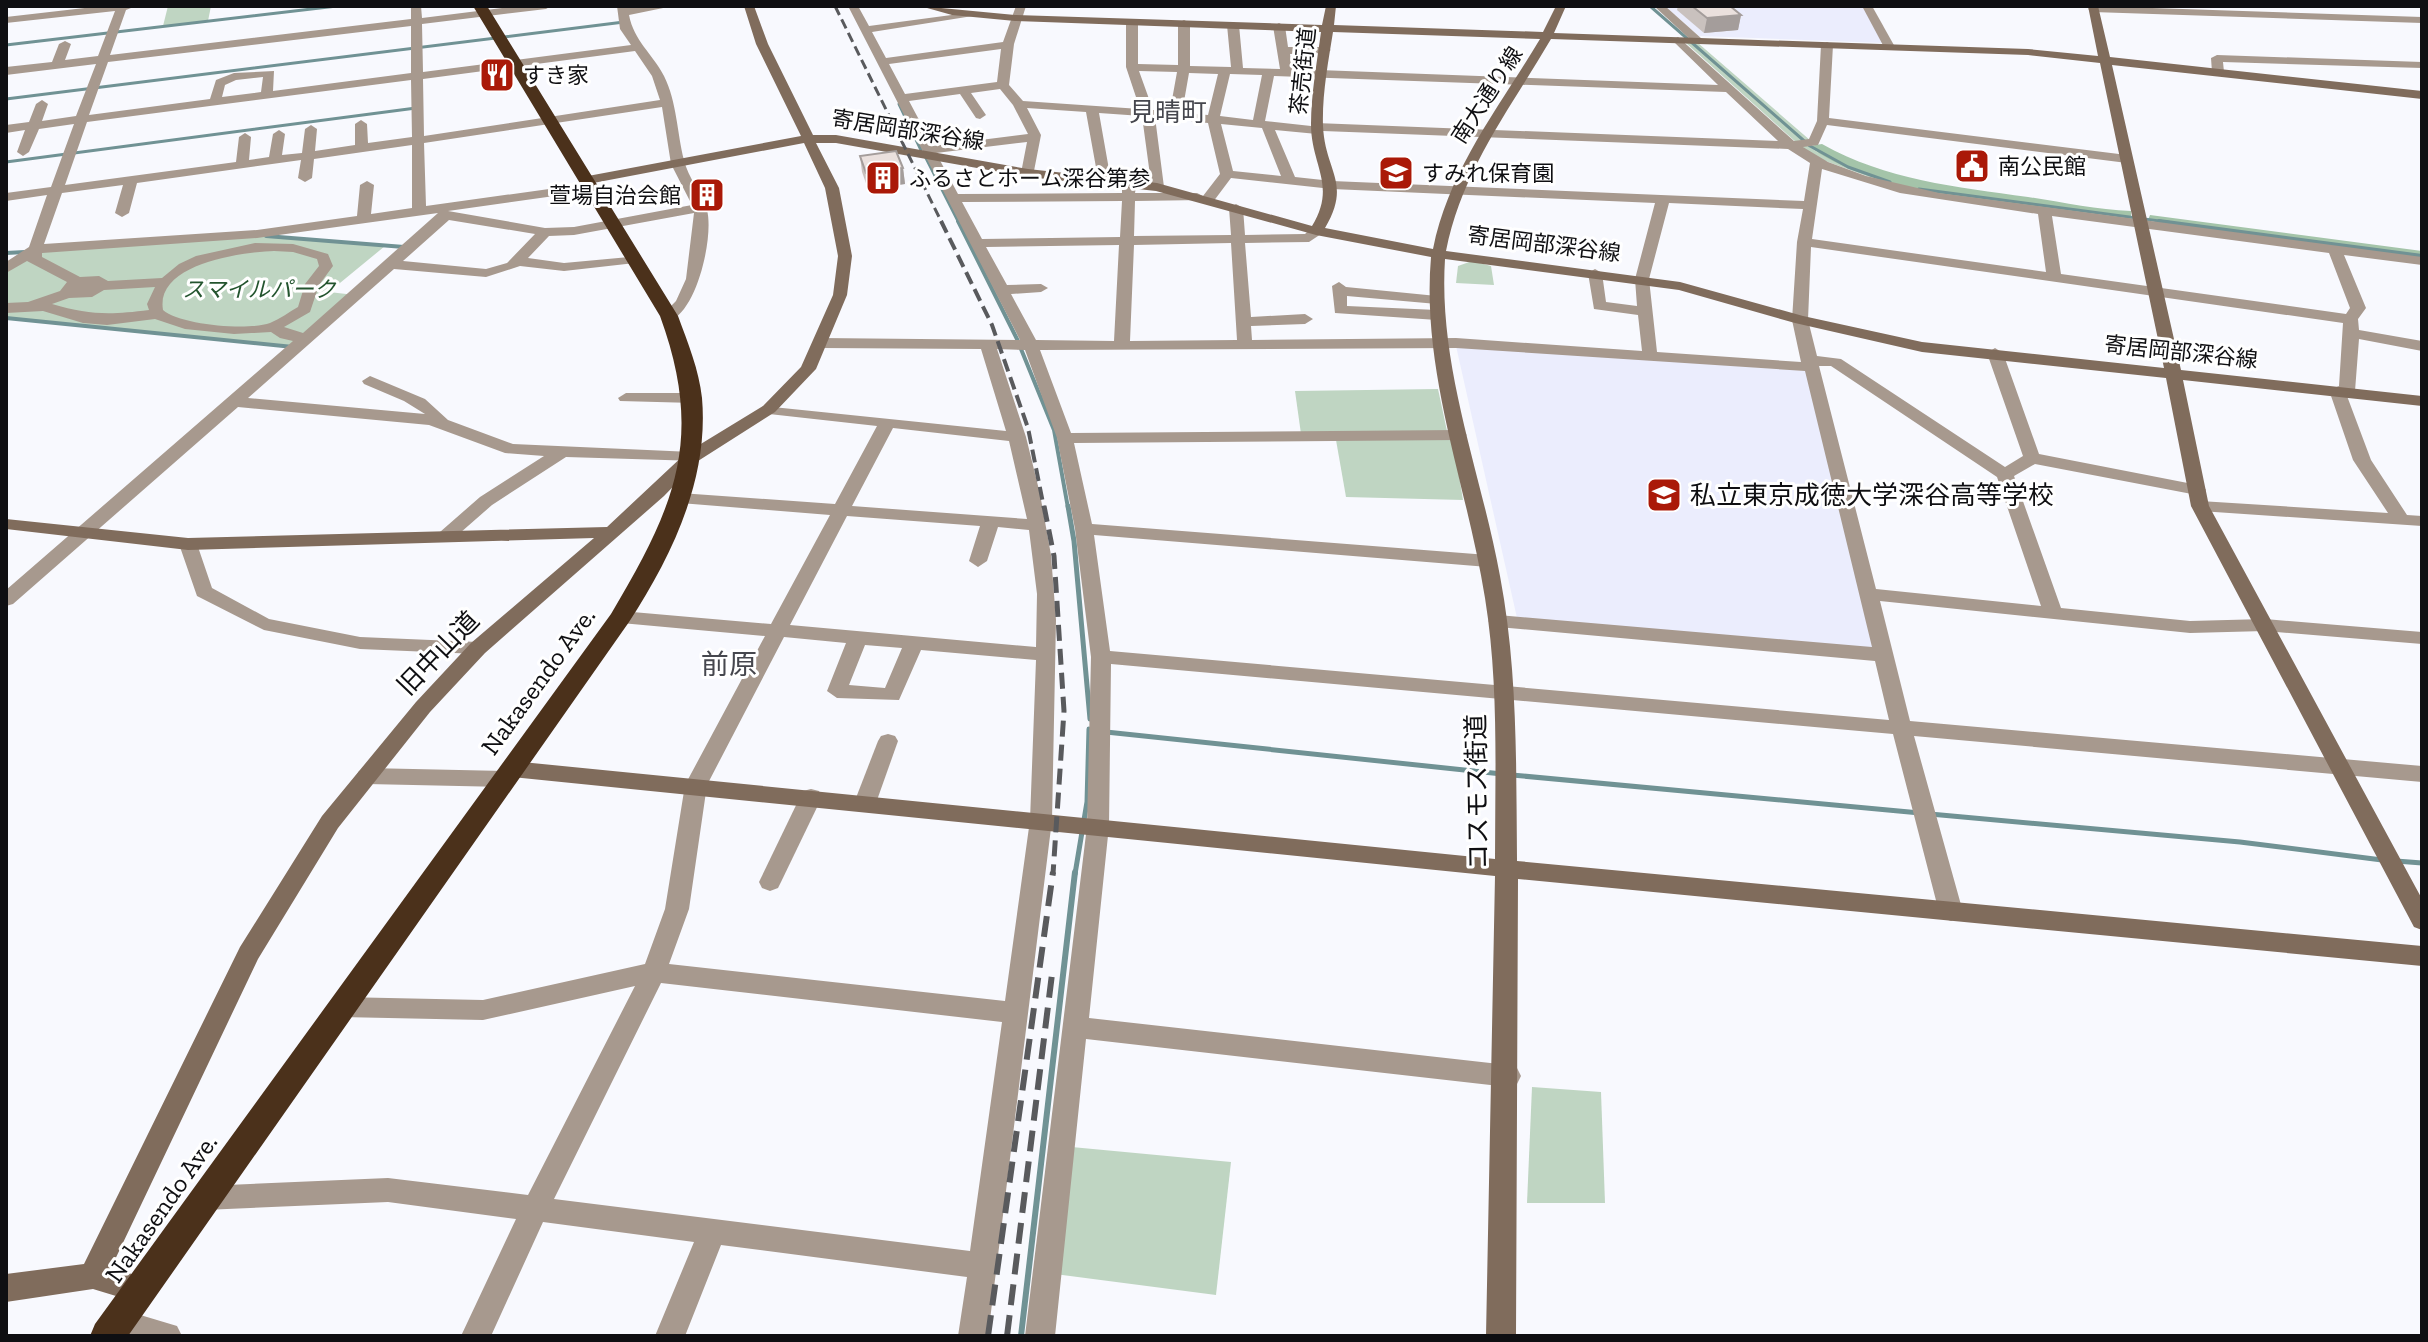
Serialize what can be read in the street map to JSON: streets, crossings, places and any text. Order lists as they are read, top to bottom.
{
  "streets": {
    "highway": ["Nakasendo Ave."],
    "street": [
      "茶売街道",
      "南大通り線",
      "寄居岡部深谷線",
      "旧中山道",
      "コスモス街道"
    ]
  },
  "crossings": [
    ["南大通り線", "寄居岡部深谷線"],
    ["南大通り線", "コスモス街道"],
    ["寄居岡部深谷線", "旧中山道"],
    ["寄居岡部深谷線", "コスモス街道"],
    ["旧中山道", "Nakasendo Ave."]
  ],
  "districts": ["見晴町", "前原"],
  "parks": ["スマイルパーク"],
  "places": {
    "restaurant": ["すき家"],
    "public building": ["南公民館"],
    "school or university": ["すみれ保育園", "私立東京成徳大学深谷高等学校"],
    "building": ["ふるさとホーム深谷第参", "萱場自治会館"]
  }
}
